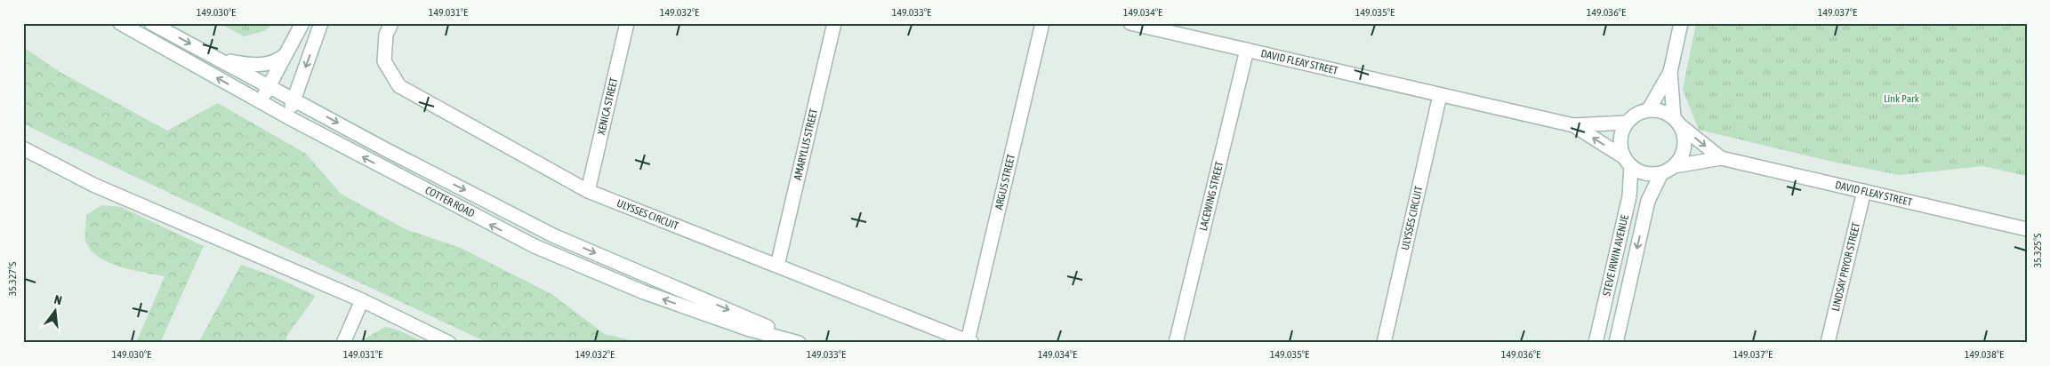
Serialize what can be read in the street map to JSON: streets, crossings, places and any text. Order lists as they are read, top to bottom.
{
  "streets": {
    "street": [
      "DAVID FLEAY STREET",
      "XENICA STREET",
      "AMARYLLIS STREET",
      "ARGUS STREET",
      "LACEWING STREET",
      "COTTER ROAD",
      "ULYSSES CIRCUIT",
      "STEVE IRWIN AVENUE",
      "LINDSAY PRYOR STREET"
    ]
  },
  "crossings": [
    ["DAVID FLEAY STREET", "LACEWING STREET"],
    ["DAVID FLEAY STREET", "ULYSSES CIRCUIT"],
    ["DAVID FLEAY STREET", "STEVE IRWIN AVENUE"],
    ["DAVID FLEAY STREET", "LINDSAY PRYOR STREET"],
    ["XENICA STREET", "ULYSSES CIRCUIT"],
    ["AMARYLLIS STREET", "ULYSSES CIRCUIT"],
    ["ARGUS STREET", "ULYSSES CIRCUIT"]
  ],
  "parks": ["Link Park"],
  "north": "top",
  "coordinates": [
    "149.030°E",
    "149.031°E",
    "149.032°E",
    "149.033°E",
    "149.034°E",
    "149.035°E",
    "149.036°E",
    "149.037°E",
    "35.325°S",
    "35.327°S",
    "149.038°E"
  ]
}
